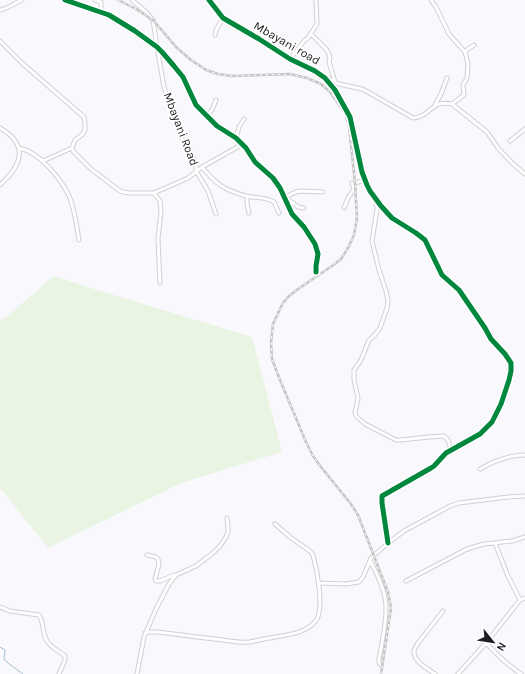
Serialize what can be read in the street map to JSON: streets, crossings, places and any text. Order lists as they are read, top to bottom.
{
  "streets": {
    "street": ["Mbayani road", "Mbayani Road"]
  },
  "north": "bottom right"
}
